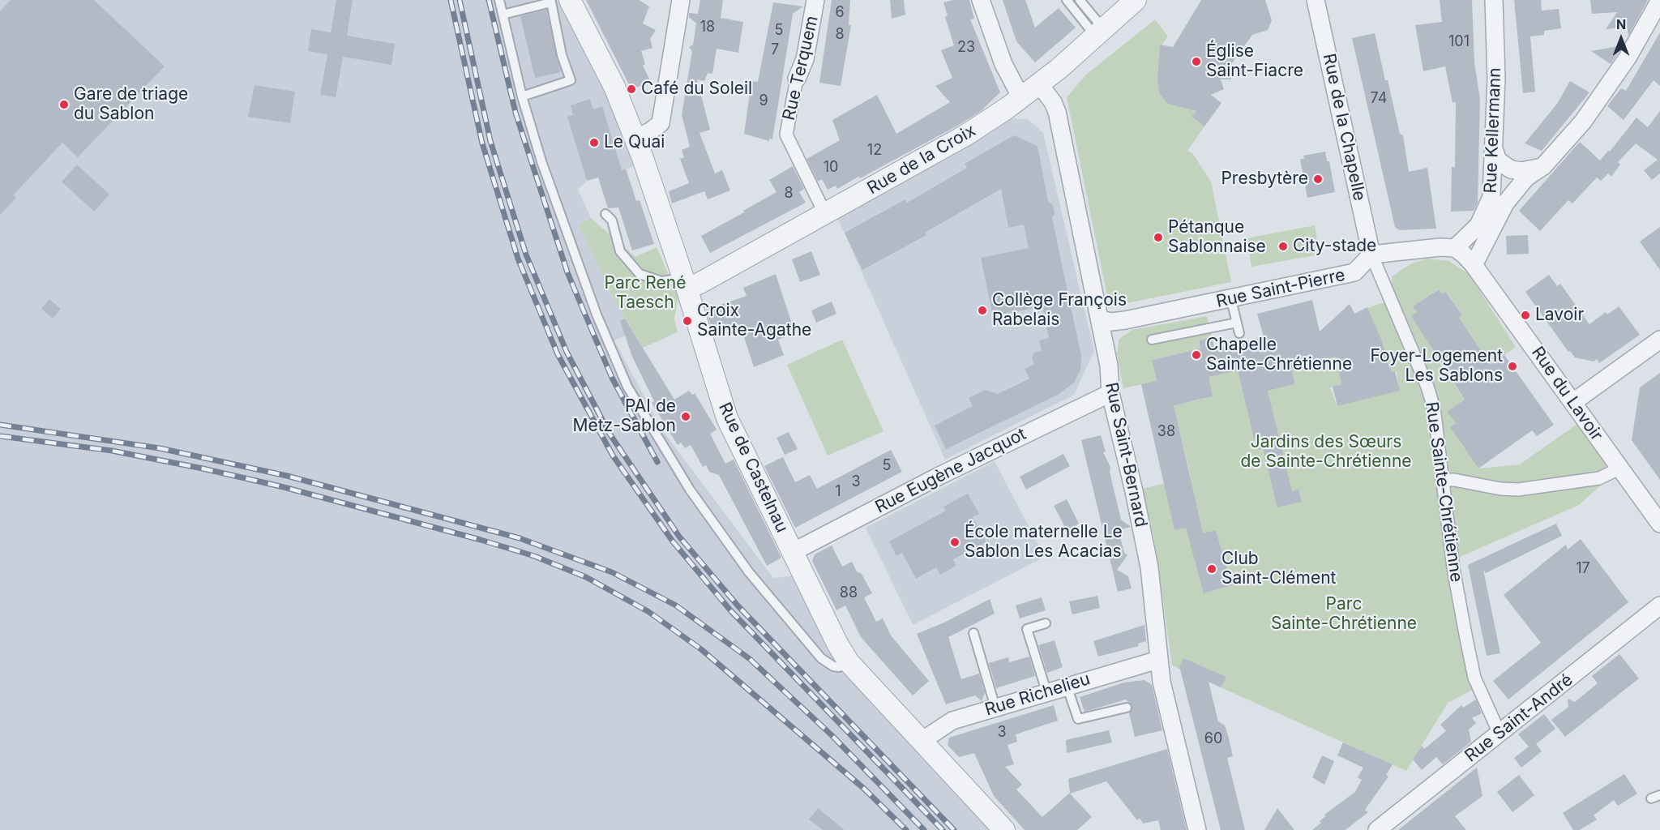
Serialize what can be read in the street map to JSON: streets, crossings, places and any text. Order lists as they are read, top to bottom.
{
  "streets": {
    "street": [
      "Rue Terquem",
      "Rue de la Chapelle",
      "Rue Kellermann",
      "Rue de la Croix",
      "Rue Saint-Pierre",
      "Rue du Lavoir",
      "Rue Saint-Bernard",
      "Rue de Castelnau",
      "Rue Eugène Jacquot",
      "Rue Sainte-Chrétienne",
      "Rue Richelieu",
      "Rue Saint-André"
    ]
  },
  "crossings": [
    ["Rue Terquem", "Rue de la Croix"],
    ["Rue de la Chapelle", "Rue Saint-Pierre"],
    ["Rue de la Chapelle", "Rue Sainte-Chrétienne"],
    ["Rue de la Croix", "Rue Saint-Bernard"],
    ["Rue de la Croix", "Rue de Castelnau"],
    ["Rue Saint-Pierre", "Rue Saint-Bernard"],
    ["Rue Saint-Pierre", "Rue Sainte-Chrétienne"],
    ["Rue Saint-Bernard", "Rue Eugène Jacquot"],
    ["Rue Saint-Bernard", "Rue Richelieu"],
    ["Rue de Castelnau", "Rue Eugène Jacquot"],
    ["Rue de Castelnau", "Rue Richelieu"],
    ["Rue Sainte-Chrétienne", "Rue Saint-André"]
  ],
  "parks": ["Parc René Taesch", "Jardins des Sœurs de Sainte-Chrétienne", "Parc Sainte-Chrétienne"],
  "places": [
    "Église Saint-Fiacre",
    "Café du Soleil",
    "Gare de triage du Sablon",
    "Le Quai",
    "Presbytère",
    "Pétanque Sablonnaise",
    "City-stade",
    "Collège François Rabelais",
    "Lavoir",
    "Croix Sainte-Agathe",
    "Chapelle Sainte-Chrétienne",
    "Foyer-Logement Les Sablons",
    "PAI de Metz-Sablon",
    "École maternelle Le Sablon Les Acacias",
    "Club Saint-Clément"
  ],
  "house_numbers": [
    "6",
    "18",
    "5",
    "8",
    "101",
    "23",
    "7",
    "74",
    "9",
    "12",
    "10",
    "8",
    "38",
    "5",
    "3",
    "1",
    "17",
    "88",
    "3",
    "60"
  ],
  "north": "top"
}
